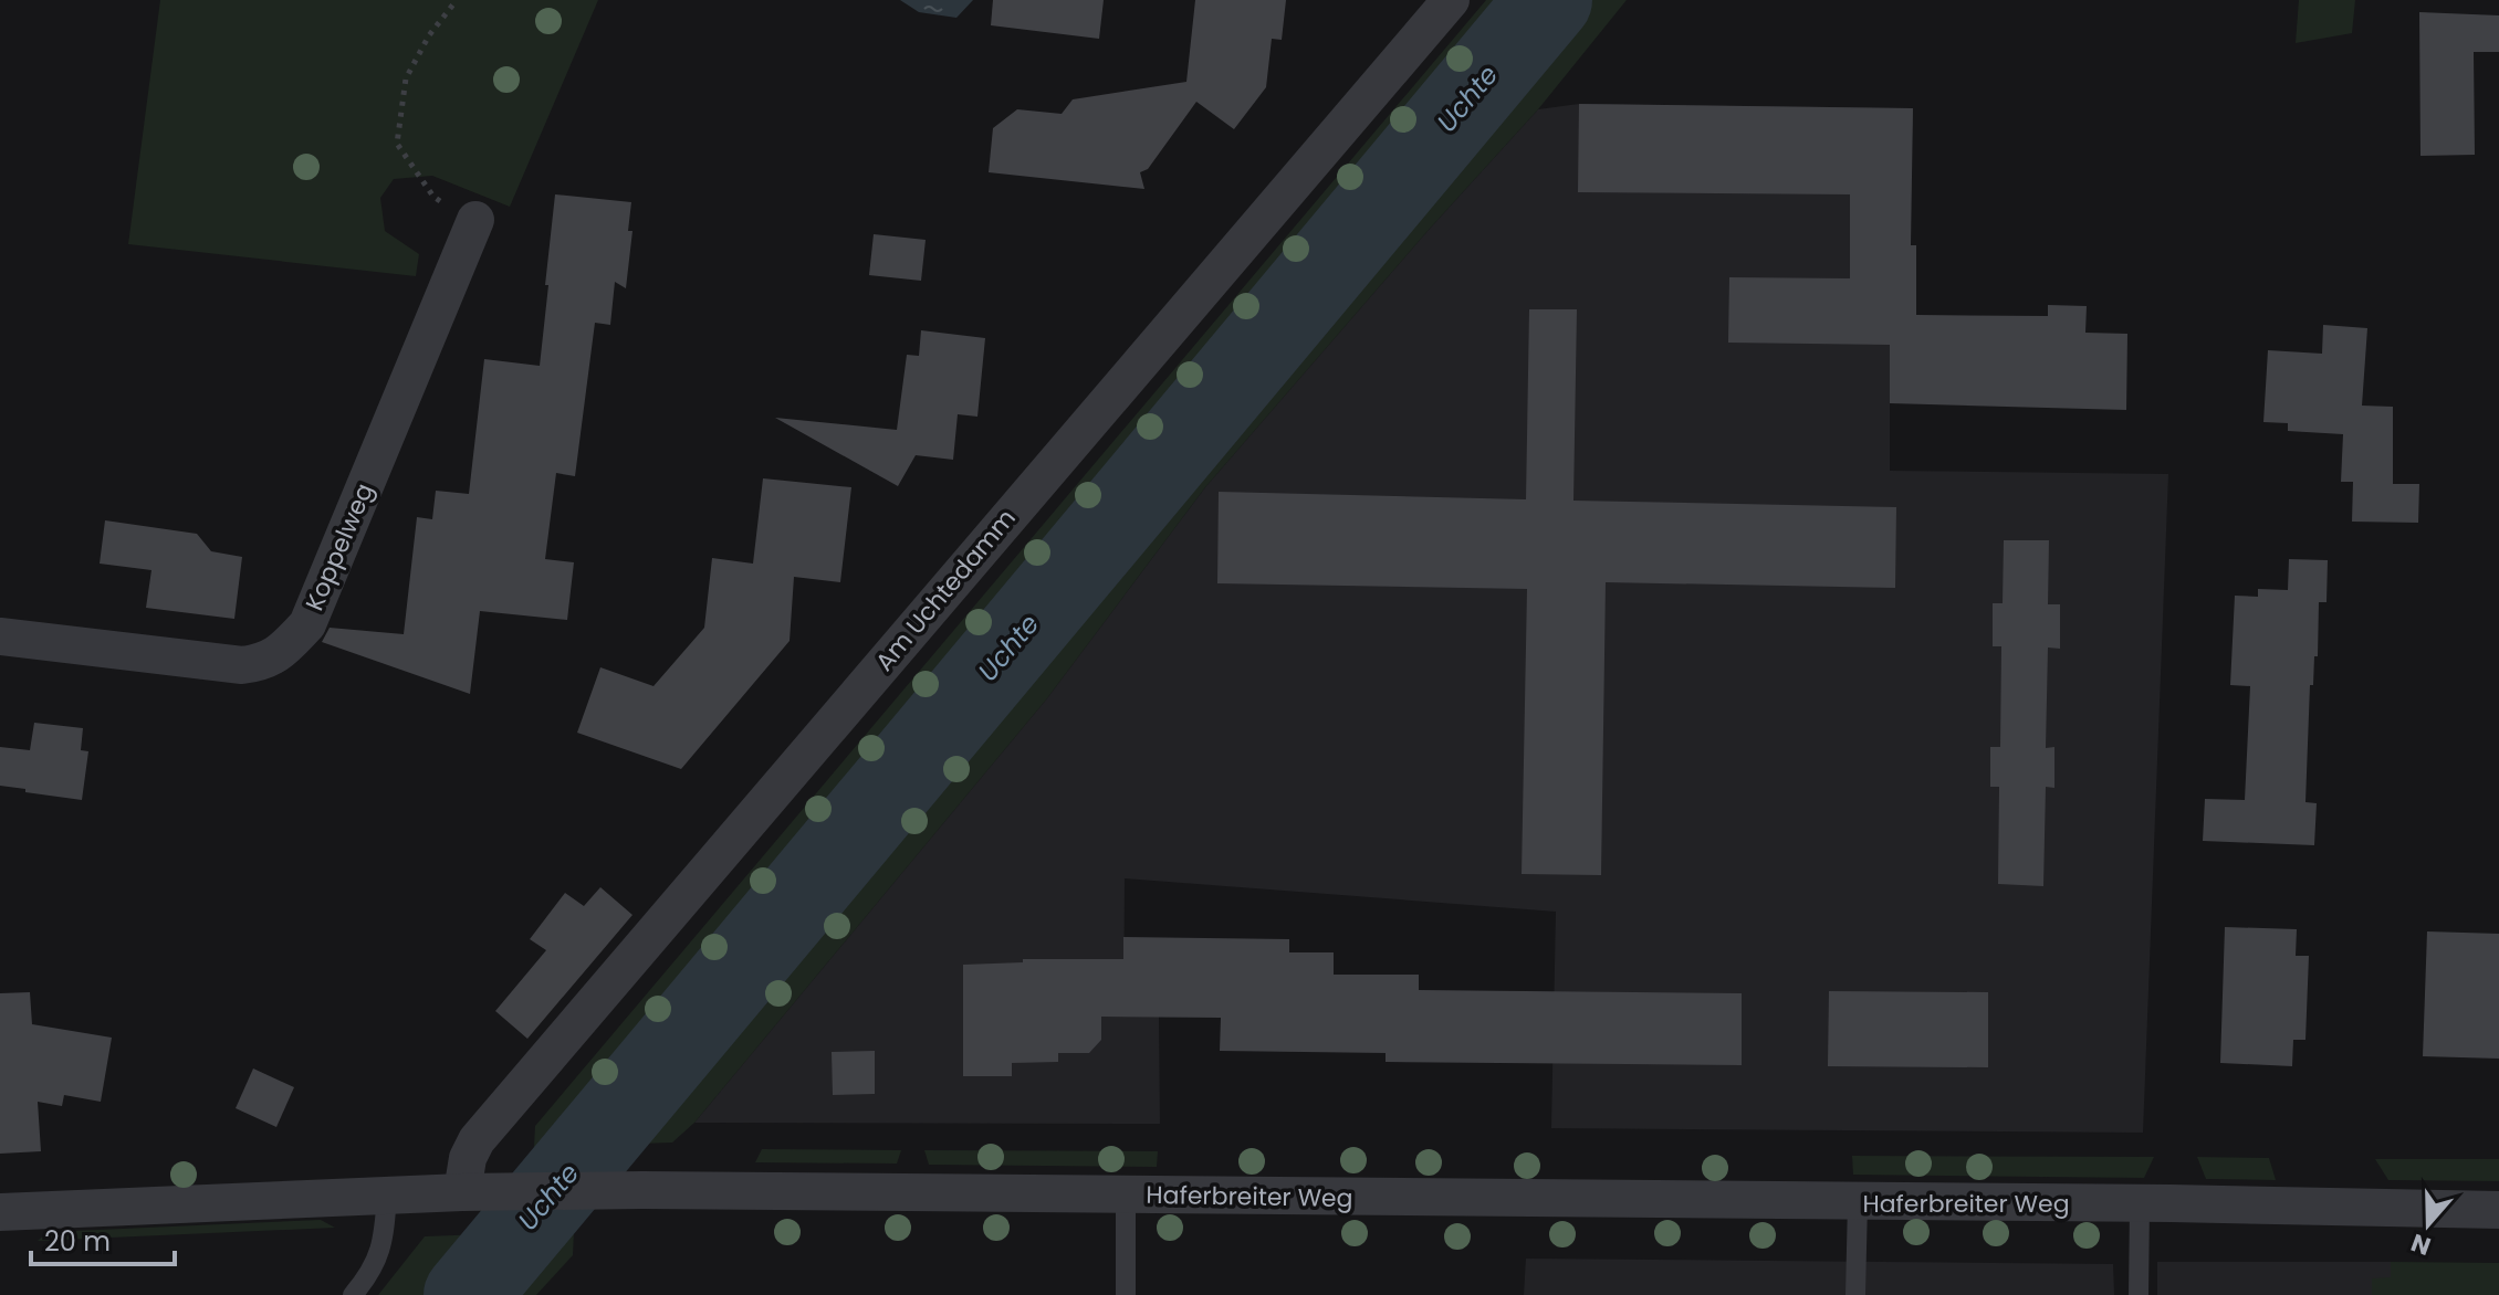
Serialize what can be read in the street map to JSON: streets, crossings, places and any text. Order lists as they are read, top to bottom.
{
  "streets": {
    "street": ["Koppelweg", "Am Uchtedamm", "Haferbreiter Weg"]
  },
  "crossings": [
    ["Am Uchtedamm", "Haferbreiter Weg"]
  ],
  "water": ["Uchte"],
  "scale_bar": "20 m",
  "north": "bottom"
}
